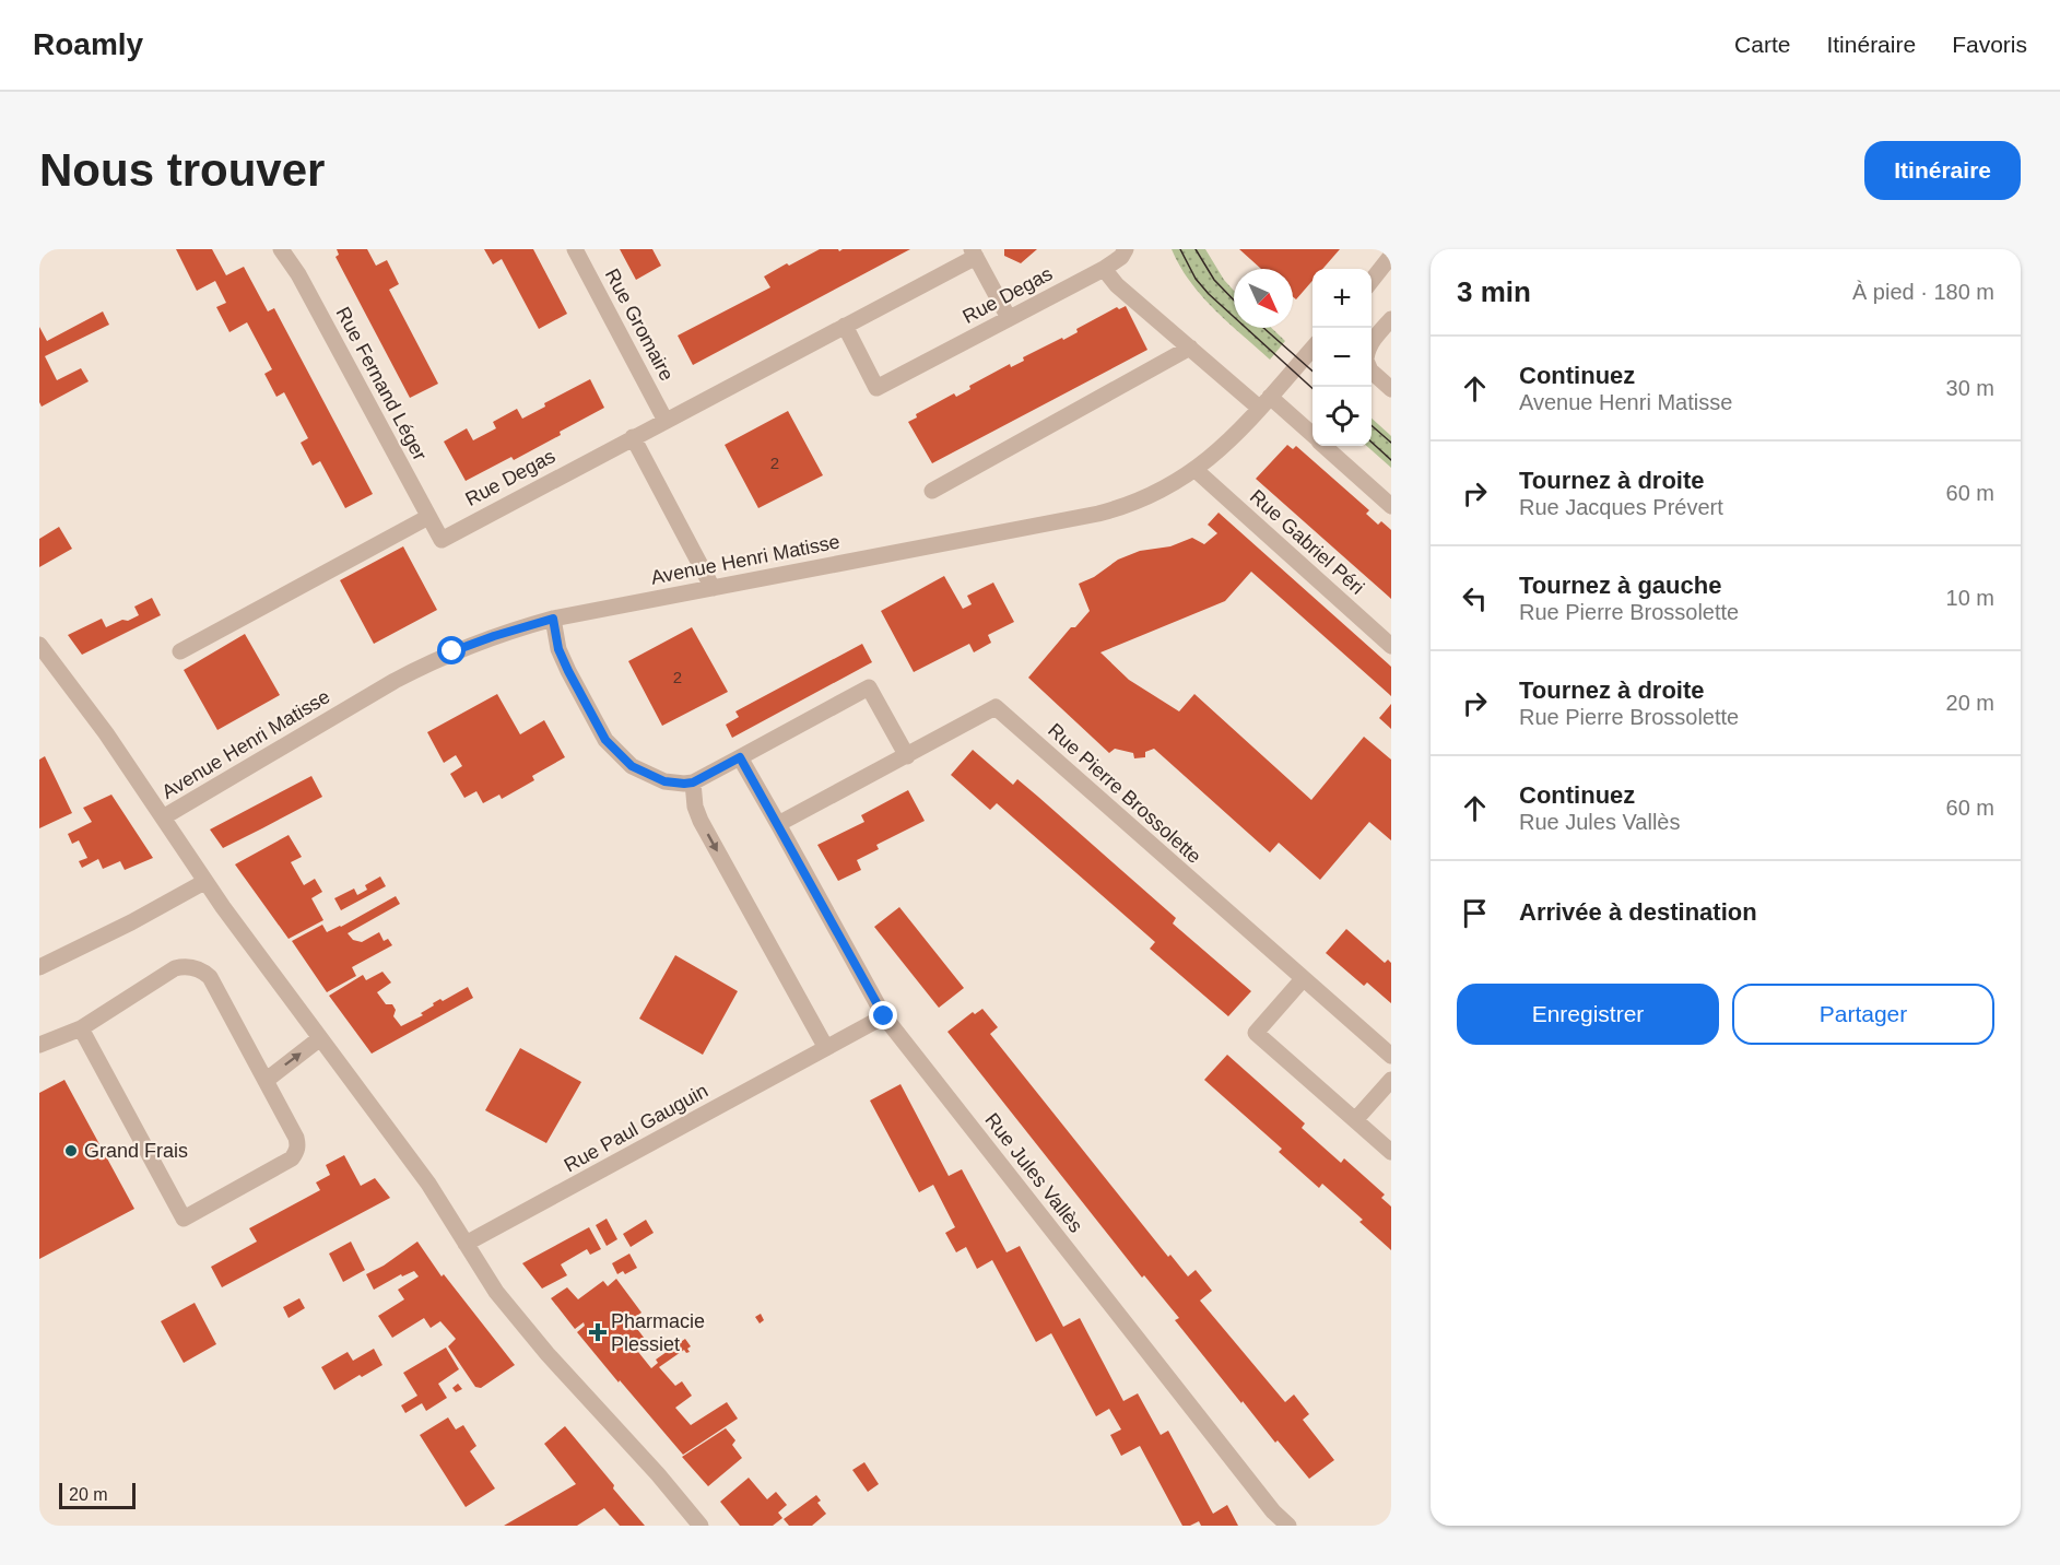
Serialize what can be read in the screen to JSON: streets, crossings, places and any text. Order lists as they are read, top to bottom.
{
  "streets": {
    "street": [
      "Rue Degas",
      "Rue Gromaire",
      "Rue Fernand Léger",
      "Rue Gabriel Péri",
      "Avenue Henri Matisse",
      "Rue Pierre Brossolette",
      "Rue Paul Gauguin",
      "Rue Jules Vallès"
    ]
  },
  "crossings": [
    ["Rue Degas", "Rue Gromaire"],
    ["Rue Degas", "Rue Fernand Léger"],
    ["Rue Gabriel Péri", "Avenue Henri Matisse"],
    ["Rue Pierre Brossolette", "Rue Jules Vallès"],
    ["Rue Paul Gauguin", "Rue Jules Vallès"]
  ],
  "places": {
    "other": ["Grand Frais"],
    "health": ["Pharmacie Plessiet"]
  },
  "house_numbers": ["2", "2"],
  "scale_bar": "20 m",
  "north": "bottom right",
  "page": {
    "header": "Roamly",
    "nav": ["Carte", "Itinéraire", "Favoris"],
    "buttons": [
      "Itinéraire",
      ["Enregistrer", "Partager"]
    ],
    "title": "Nous trouver",
    "heading": ["3 min", "À pied · 180 m"],
    "map_buttons": ["+", "−"],
    "list": [
      ["Continuez", "Avenue Henri Matisse", "30 m"],
      ["Tournez à droite", "Rue Jacques Prévert", "60 m"],
      ["Tournez à gauche", "Rue Pierre Brossolette", "10 m"],
      ["Tournez à droite", "Rue Pierre Brossolette", "20 m"],
      ["Continuez", "Rue Jules Vallès", "60 m"],
      "Arrivée à destination"
    ],
    "scale": "20 m"
  }
}
